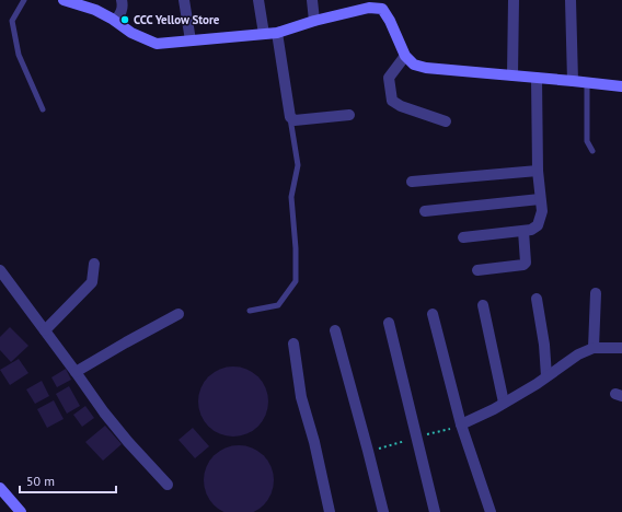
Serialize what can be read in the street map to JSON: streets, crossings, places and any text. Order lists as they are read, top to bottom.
{
  "places": ["CCC Yellow Store"],
  "scale_bar": "50 m"
}
